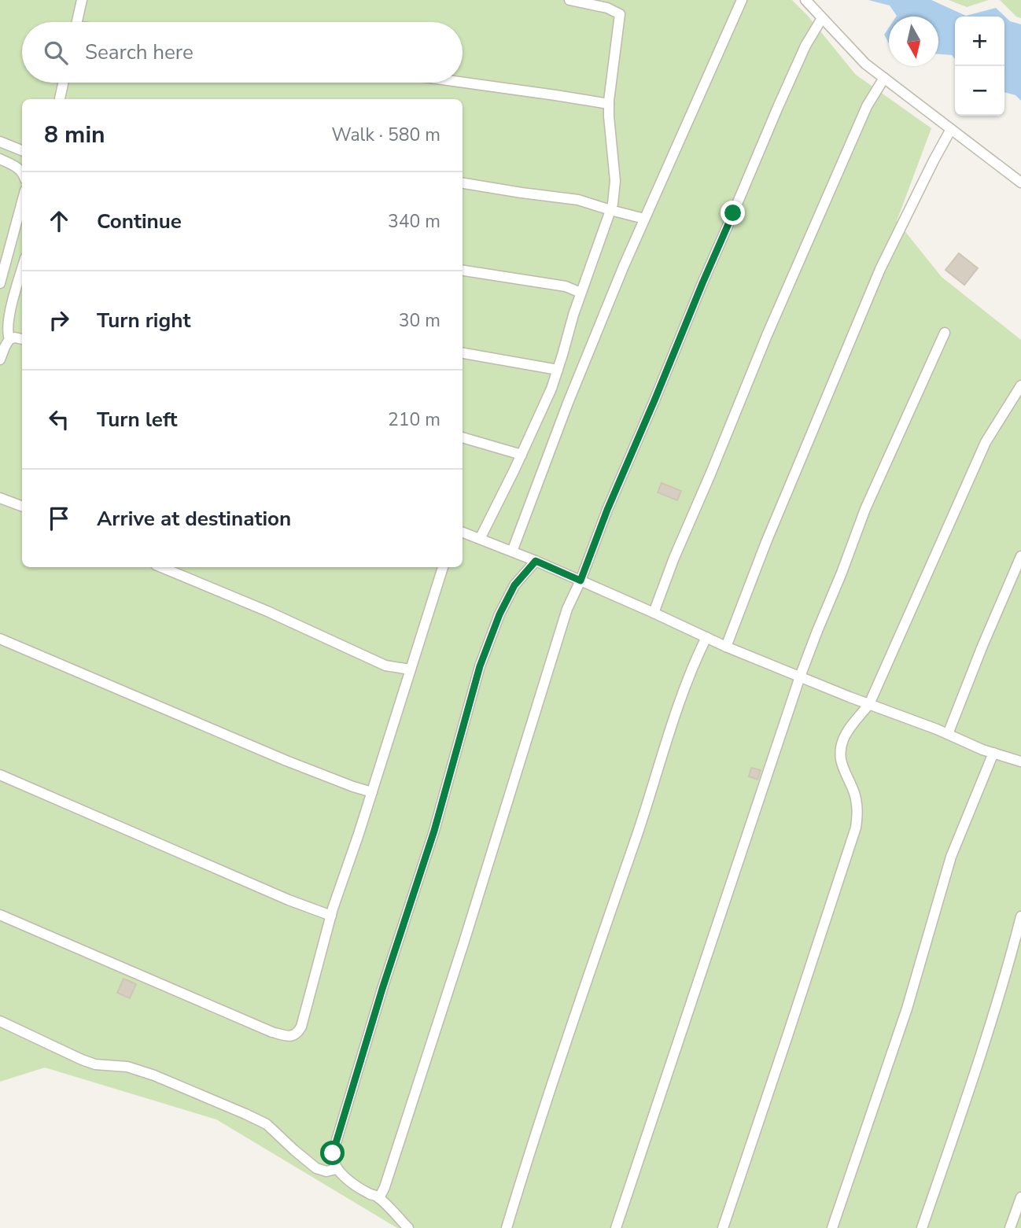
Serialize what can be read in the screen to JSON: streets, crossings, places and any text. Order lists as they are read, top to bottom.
{
  "north": "bottom",
  "page": {
    "map_buttons": ["+", "−"],
    "search": "Search here",
    "heading": ["8 min", "Walk · 580 m"],
    "list": [
      ["Continue", "340 m"],
      ["Turn right", "30 m"],
      ["Turn left", "210 m"],
      "Arrive at destination"
    ]
  }
}
